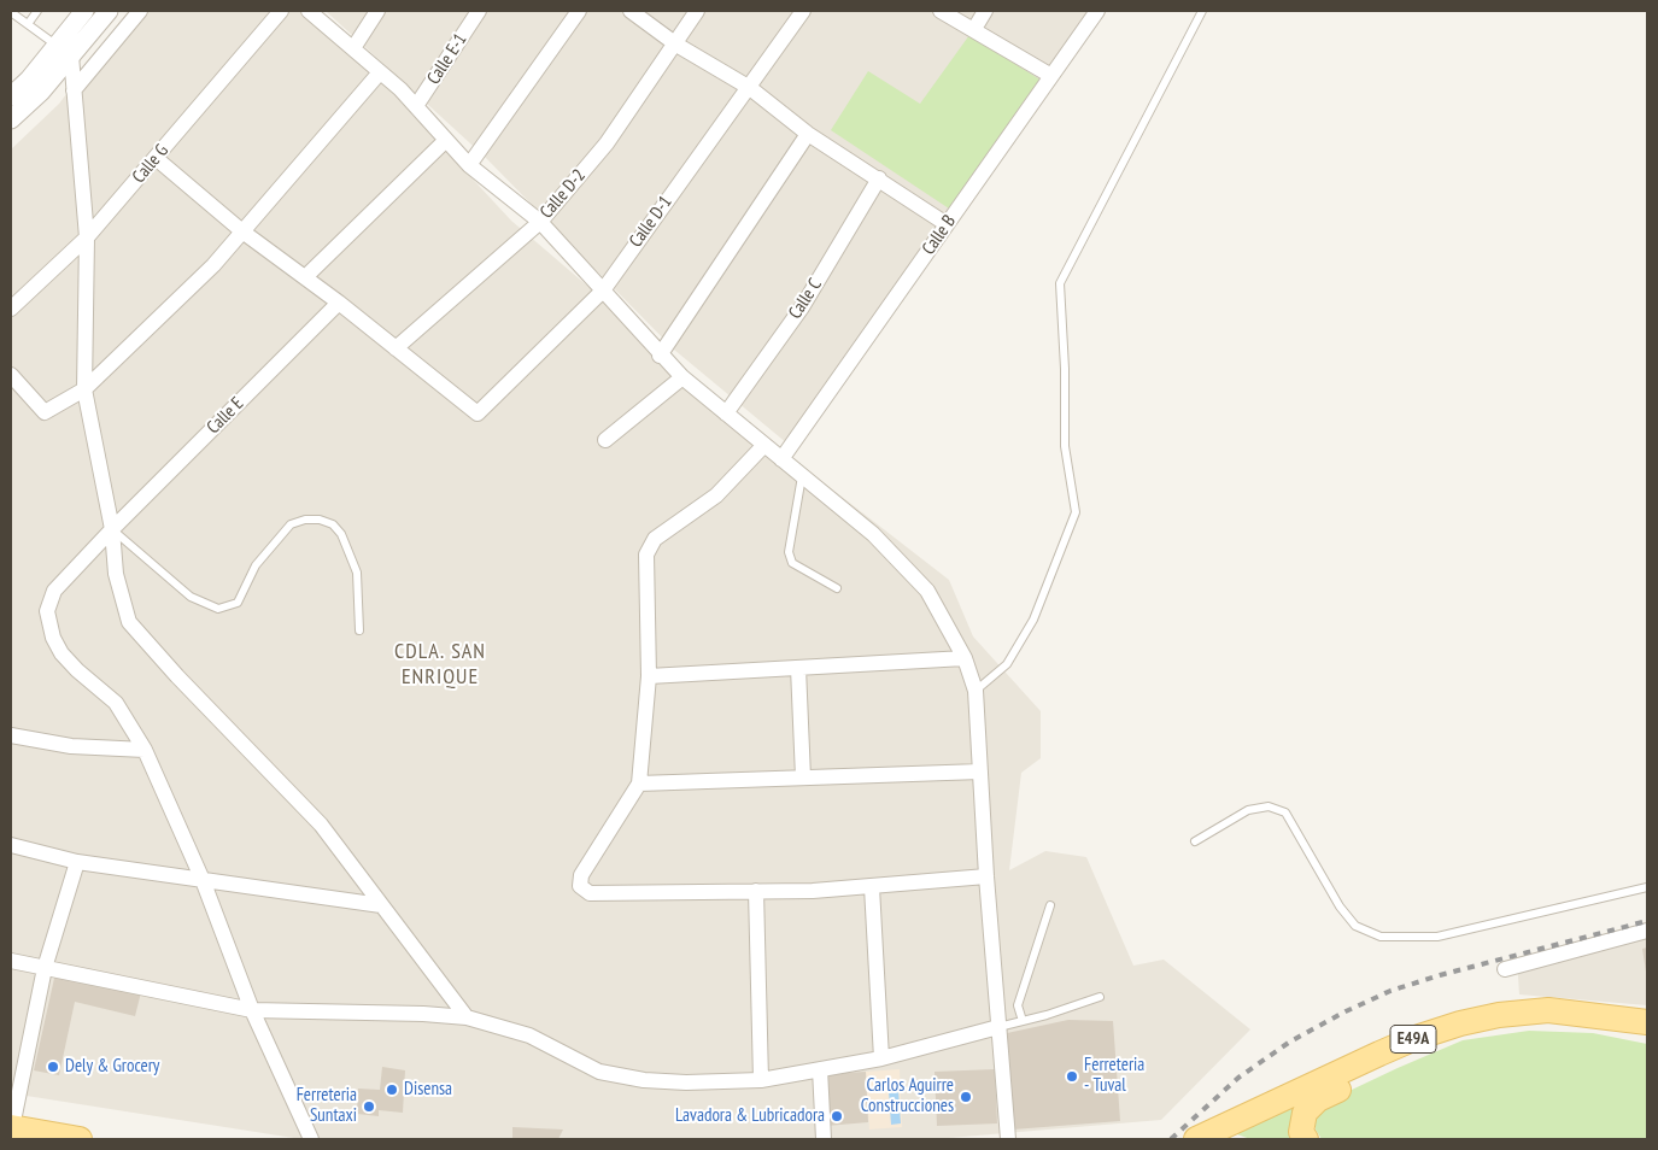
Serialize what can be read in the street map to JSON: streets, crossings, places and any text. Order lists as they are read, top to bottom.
{
  "streets": {
    "main road": ["E49A"],
    "street": [
      "Calle E-1",
      "Calle G",
      "Calle D-2",
      "Calle D-1",
      "Calle B",
      "Calle C",
      "Calle E"
    ]
  },
  "crossings": [
    ["Calle D-2", "Calle D-1"]
  ],
  "districts": ["CDLA. SAN ENRIQUE"],
  "places": [
    "Dely & Grocery",
    "Ferreteria - Tuval",
    "Disensa",
    "Carlos Aguirre Construcciones",
    "Ferreteria Suntaxi",
    "Lavadora & Lubricadora"
  ]
}
